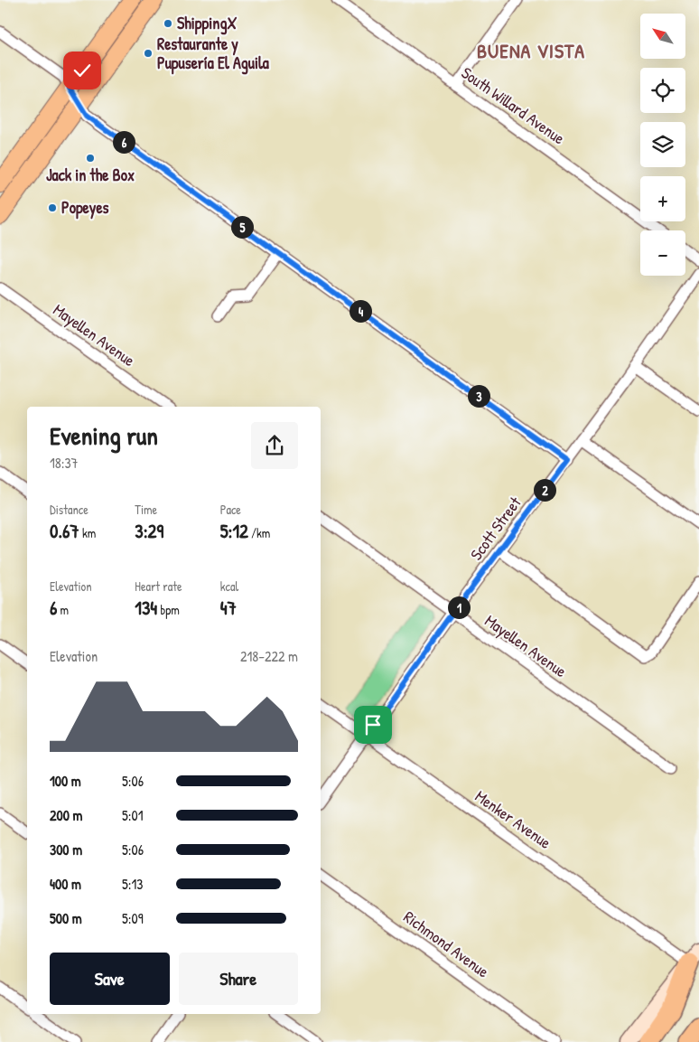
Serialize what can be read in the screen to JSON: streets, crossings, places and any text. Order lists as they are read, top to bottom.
{
  "streets": {
    "street": [
      "South Willard Avenue",
      "Mayellen Avenue",
      "Scott Street",
      "Menker Avenue",
      "Richmond Avenue"
    ]
  },
  "crossings": [
    ["Mayellen Avenue", "Scott Street"],
    ["Scott Street", "Menker Avenue"]
  ],
  "districts": ["BUENA VISTA"],
  "places": [
    "ShippingX",
    "Restaurante y Pupusería El Aguila",
    "Jack in the Box",
    "Popeyes"
  ],
  "north": "top left",
  "page": {
    "map_buttons": ["+", "−"],
    "pins": [
      "6",
      "5",
      "4",
      "3",
      "2",
      "1"
    ],
    "heading": ["Evening run", "18:37"],
    "stats": [
      ["Distance", "0.67 km"],
      ["Time", "3:29"],
      ["Pace", "5:12 /km"],
      ["Elevation", "6 m"],
      ["Heart rate", "134 bpm"],
      ["kcal", "47"]
    ],
    "chart": ["Elevation", "218–222 m"],
    "list": [
      {
        "name": "100 m",
        "note": "5:06"
      },
      {
        "name": "200 m",
        "note": "5:01"
      },
      {
        "name": "300 m",
        "note": "5:06"
      },
      {
        "name": "400 m",
        "note": "5:13"
      },
      {
        "name": "500 m",
        "note": "5:09"
      }
    ],
    "buttons": ["Save", "Share"]
  }
}
